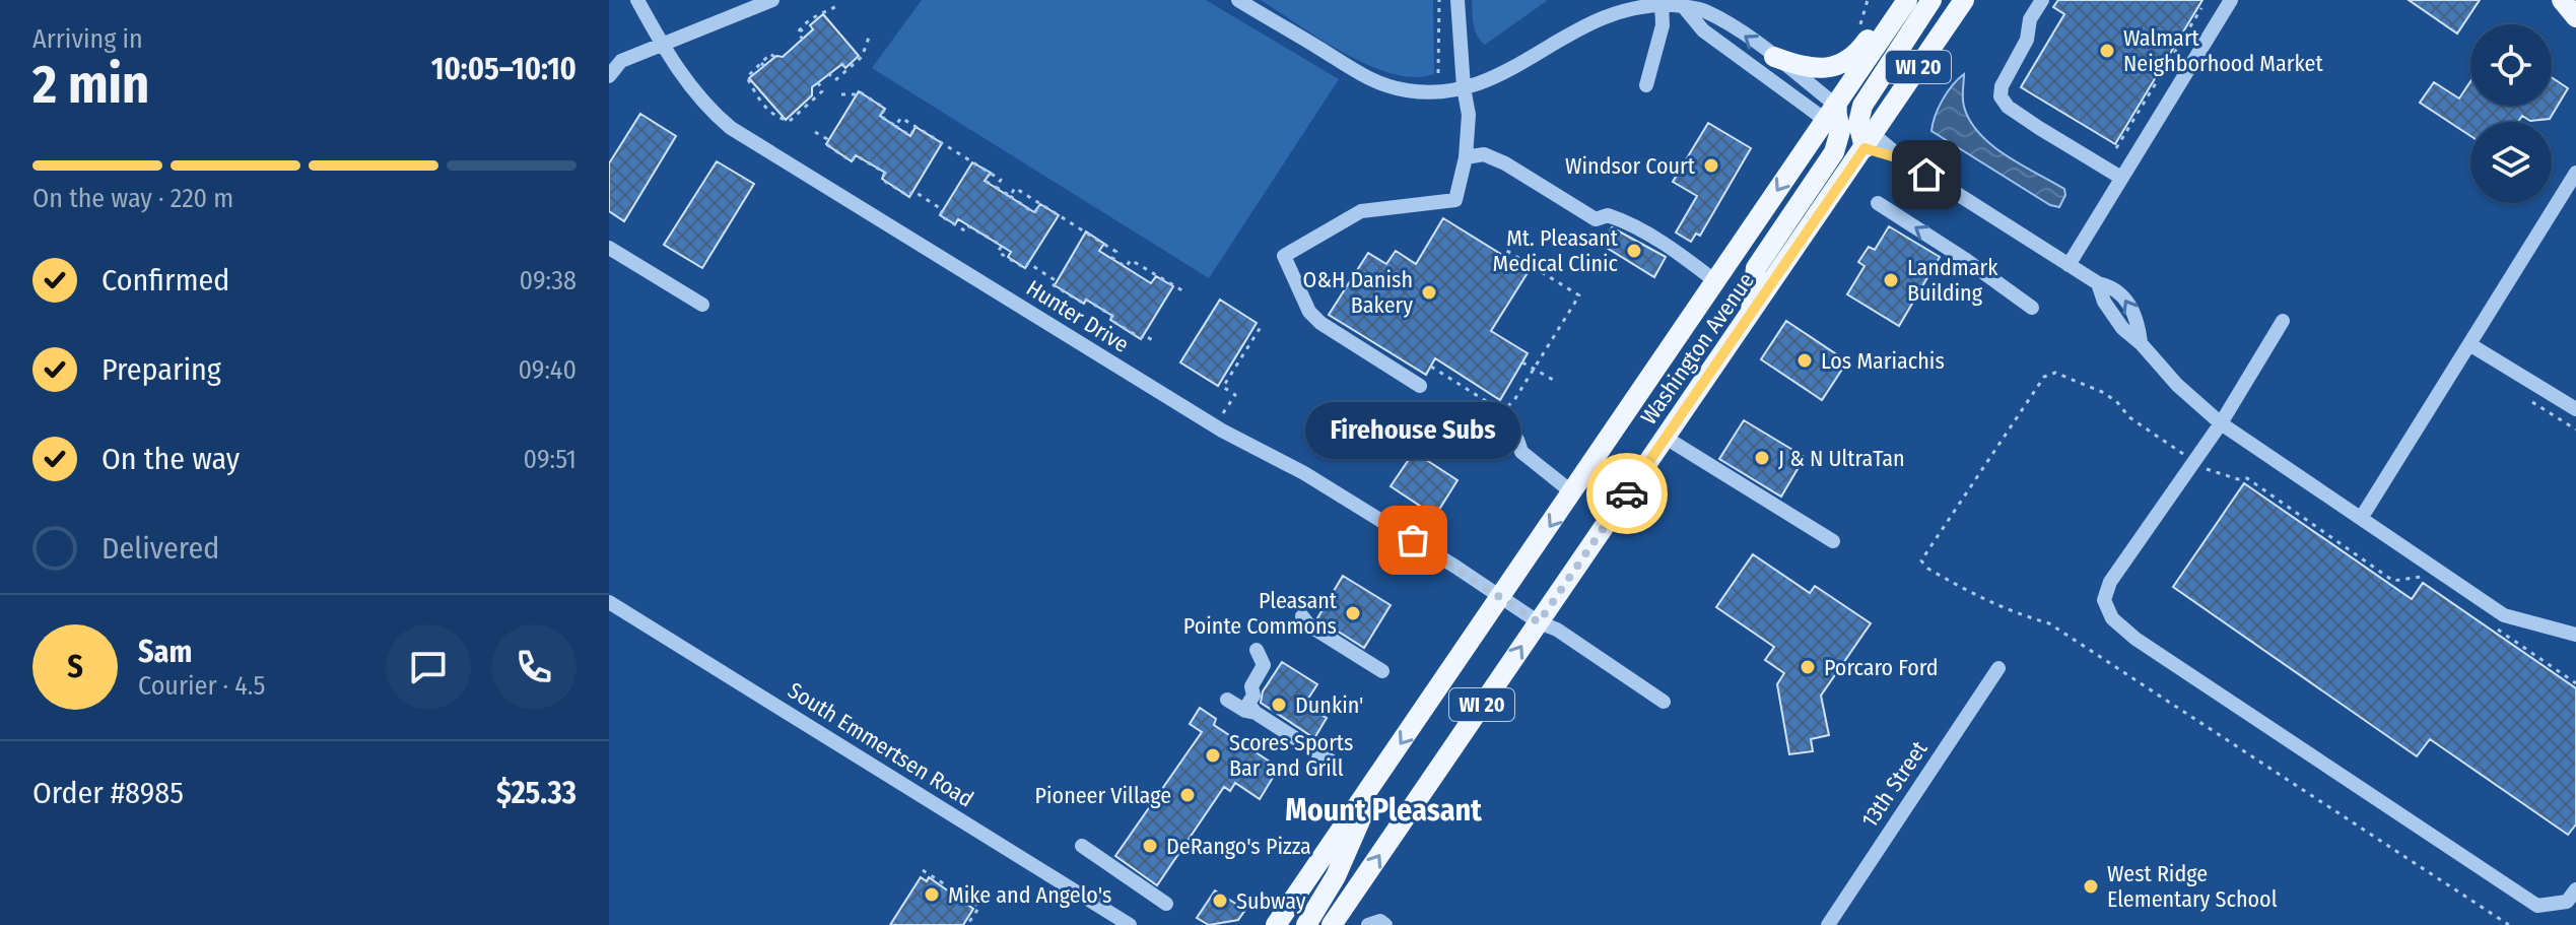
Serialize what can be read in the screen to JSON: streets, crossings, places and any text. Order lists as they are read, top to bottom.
{
  "streets": {
    "main road": ["WI 20", "Washington Avenue"],
    "street": ["Hunter Drive", "South Emmertsen Road", "13th Street"]
  },
  "crossings": [
    ["Hunter Drive", "Washington Avenue"]
  ],
  "districts": ["Mount Pleasant"],
  "places": [
    "Walmart Neighborhood Market",
    "Windsor Court",
    "Mt. Pleasant Medical Clinic",
    "Landmark Building",
    "O&H Danish Bakery",
    "Los Mariachis",
    "J & N UltraTan",
    "Firehouse Subs",
    "Pleasant Pointe Commons",
    "Porcaro Ford",
    "Dunkin'",
    "Scores Sports Bar and Grill",
    "Pioneer Village",
    "DeRango's Pizza",
    "West Ridge Elementary School",
    "Mike and Angelo's",
    "Subway"
  ],
  "page": {
    "heading": ["2 min", "Arriving in", "10:05–10:10"],
    "panel": [
      "Sam",
      "Courier · 4.5",
      "Order #8985",
      "$25.33"
    ],
    "bar": "On the way · 220 m",
    "list": [
      ["Confirmed", "09:38"],
      ["Preparing", "09:40"],
      ["On the way", "09:51"],
      "Delivered"
    ],
    "bubble": "Firehouse Subs",
    "round": "S"
  }
}
